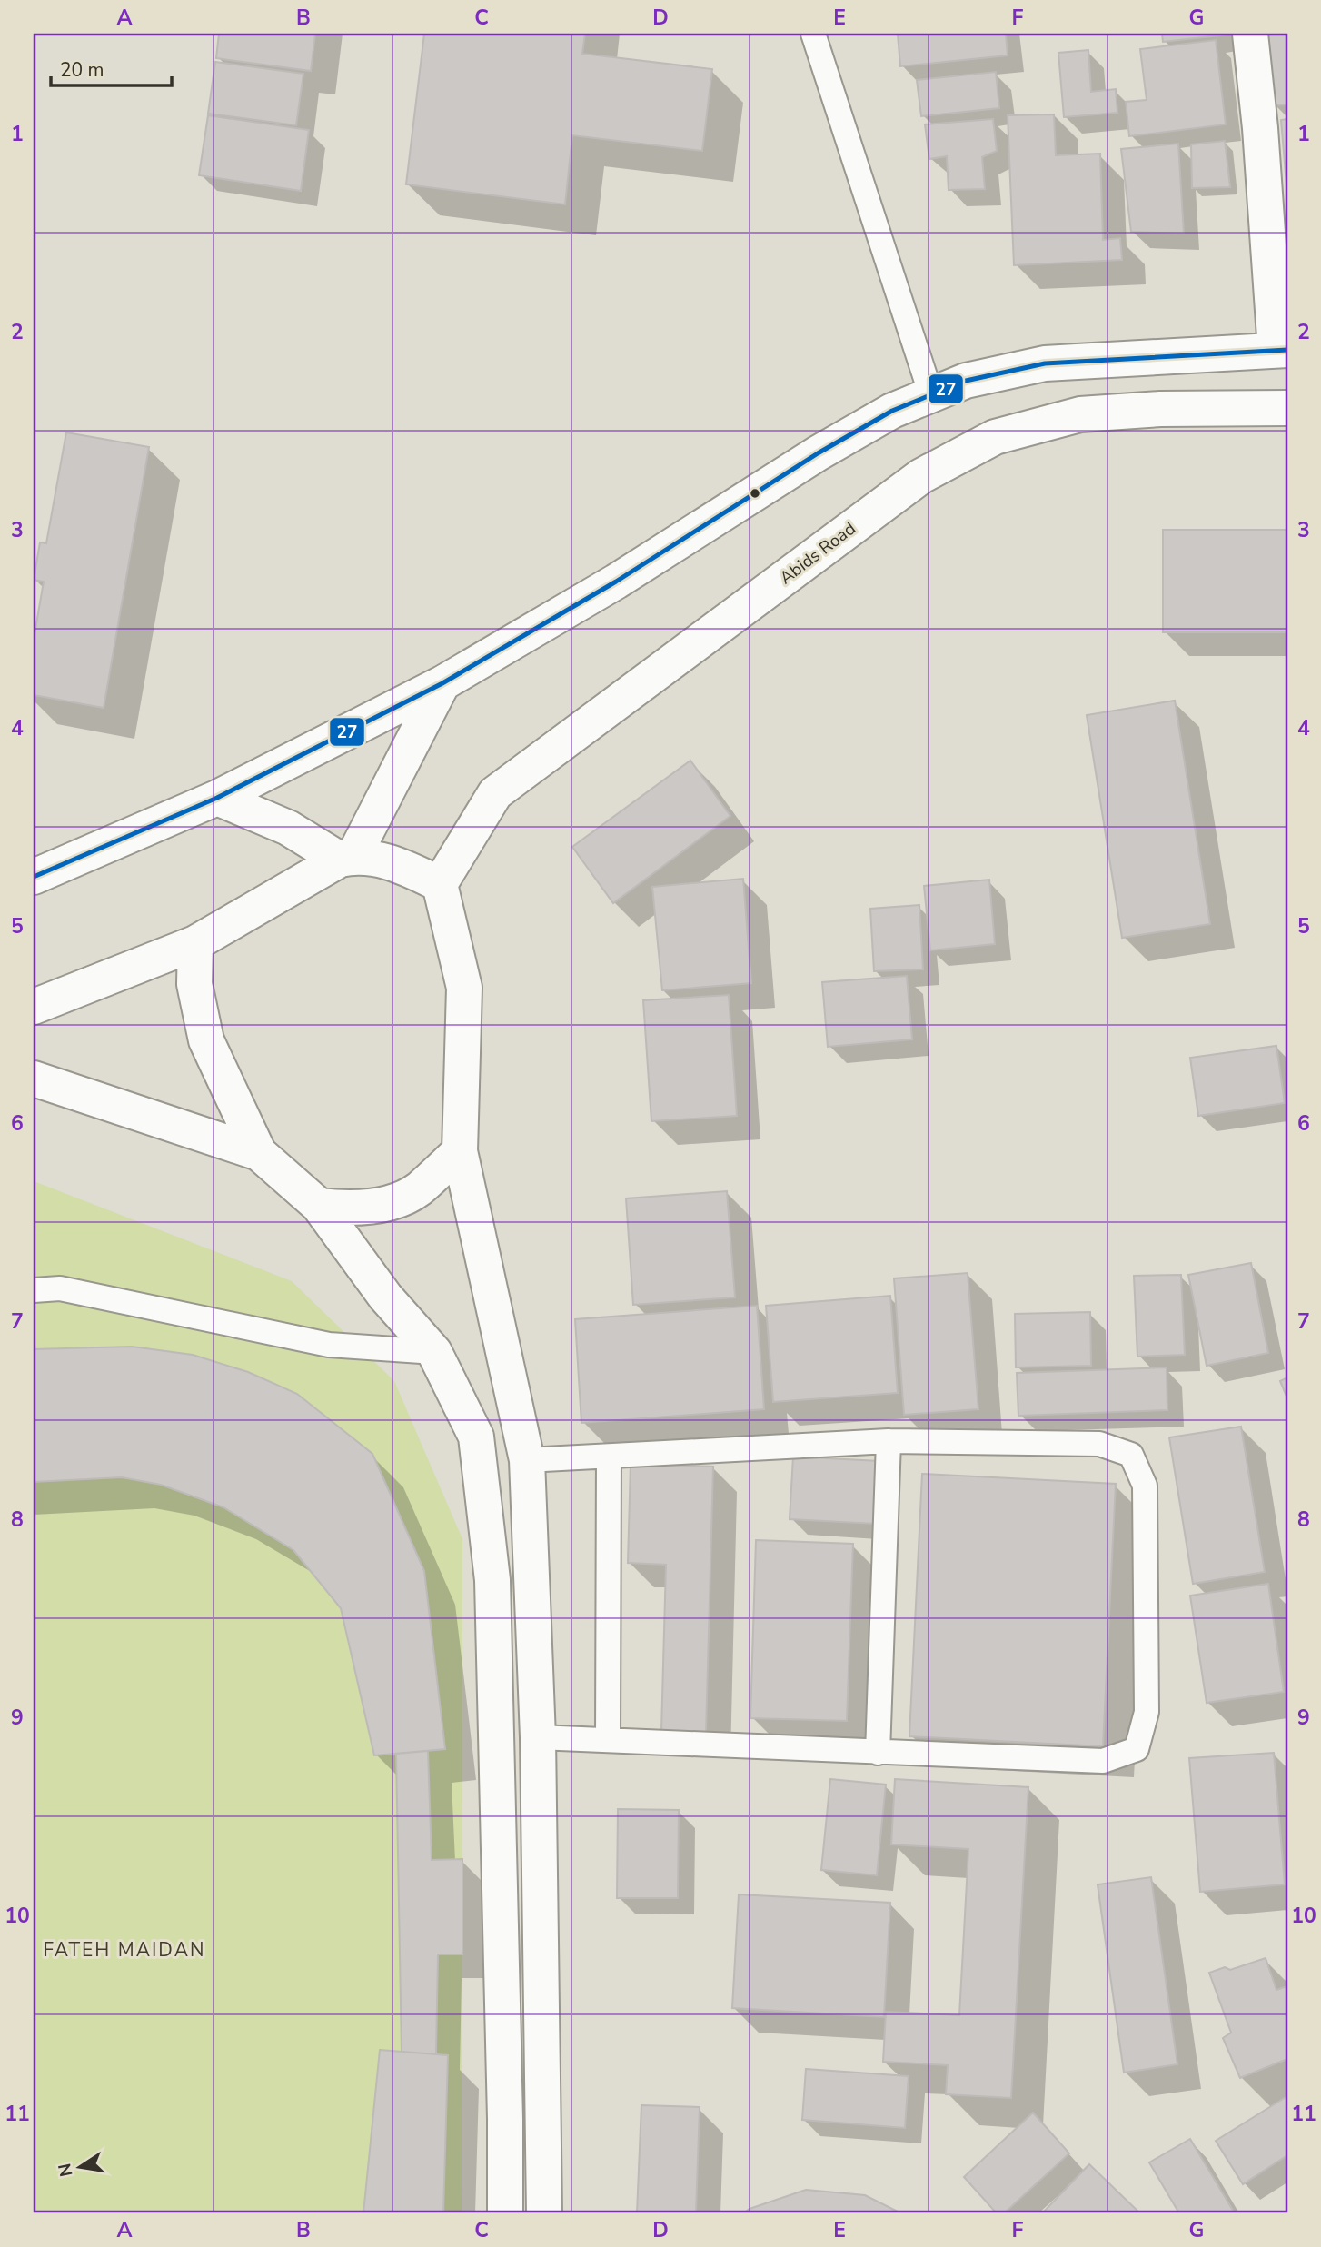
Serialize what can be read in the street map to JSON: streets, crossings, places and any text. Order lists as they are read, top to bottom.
{
  "streets": {
    "main road": ["Abids Road"]
  },
  "districts": ["FATEH MAIDAN"],
  "lines": ["transit line 27"],
  "scale_bar": "20 m",
  "north": "left",
  "grid": {
    "columns": [
      "A",
      "B",
      "C",
      "D",
      "E",
      "F",
      "G"
    ],
    "rows": [
      "1",
      "2",
      "3",
      "4",
      "5",
      "6",
      "7",
      "8",
      "9",
      "10",
      "11"
    ]
  }
}
